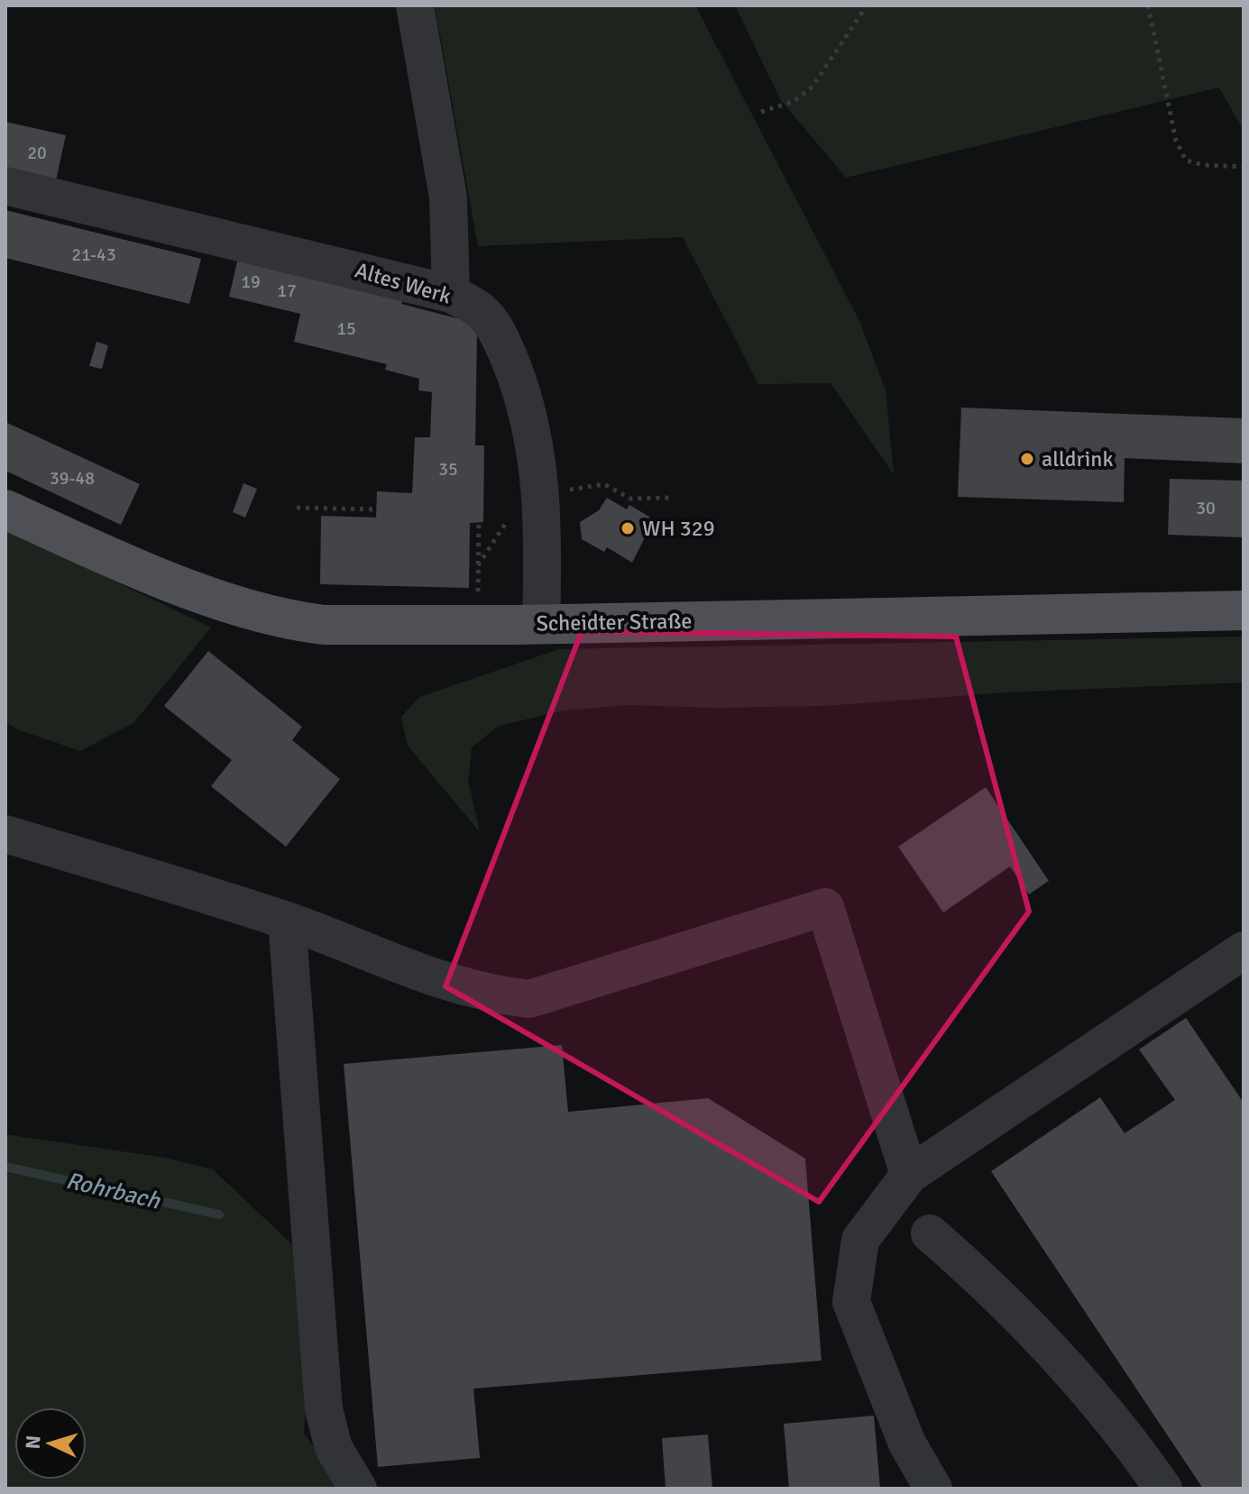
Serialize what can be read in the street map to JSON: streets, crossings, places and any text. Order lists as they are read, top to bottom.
{
  "streets": {
    "main road": ["Scheidter Straße"],
    "street": ["Altes Werk"]
  },
  "crossings": [
    ["Altes Werk", "Scheidter Straße"]
  ],
  "water": ["Rohrbach"],
  "places": ["alldrink", "WH 329"],
  "house_numbers": [
    "20",
    "21-43",
    "19",
    "17",
    "15",
    "35",
    "39-48",
    "30"
  ],
  "north": "left"
}
